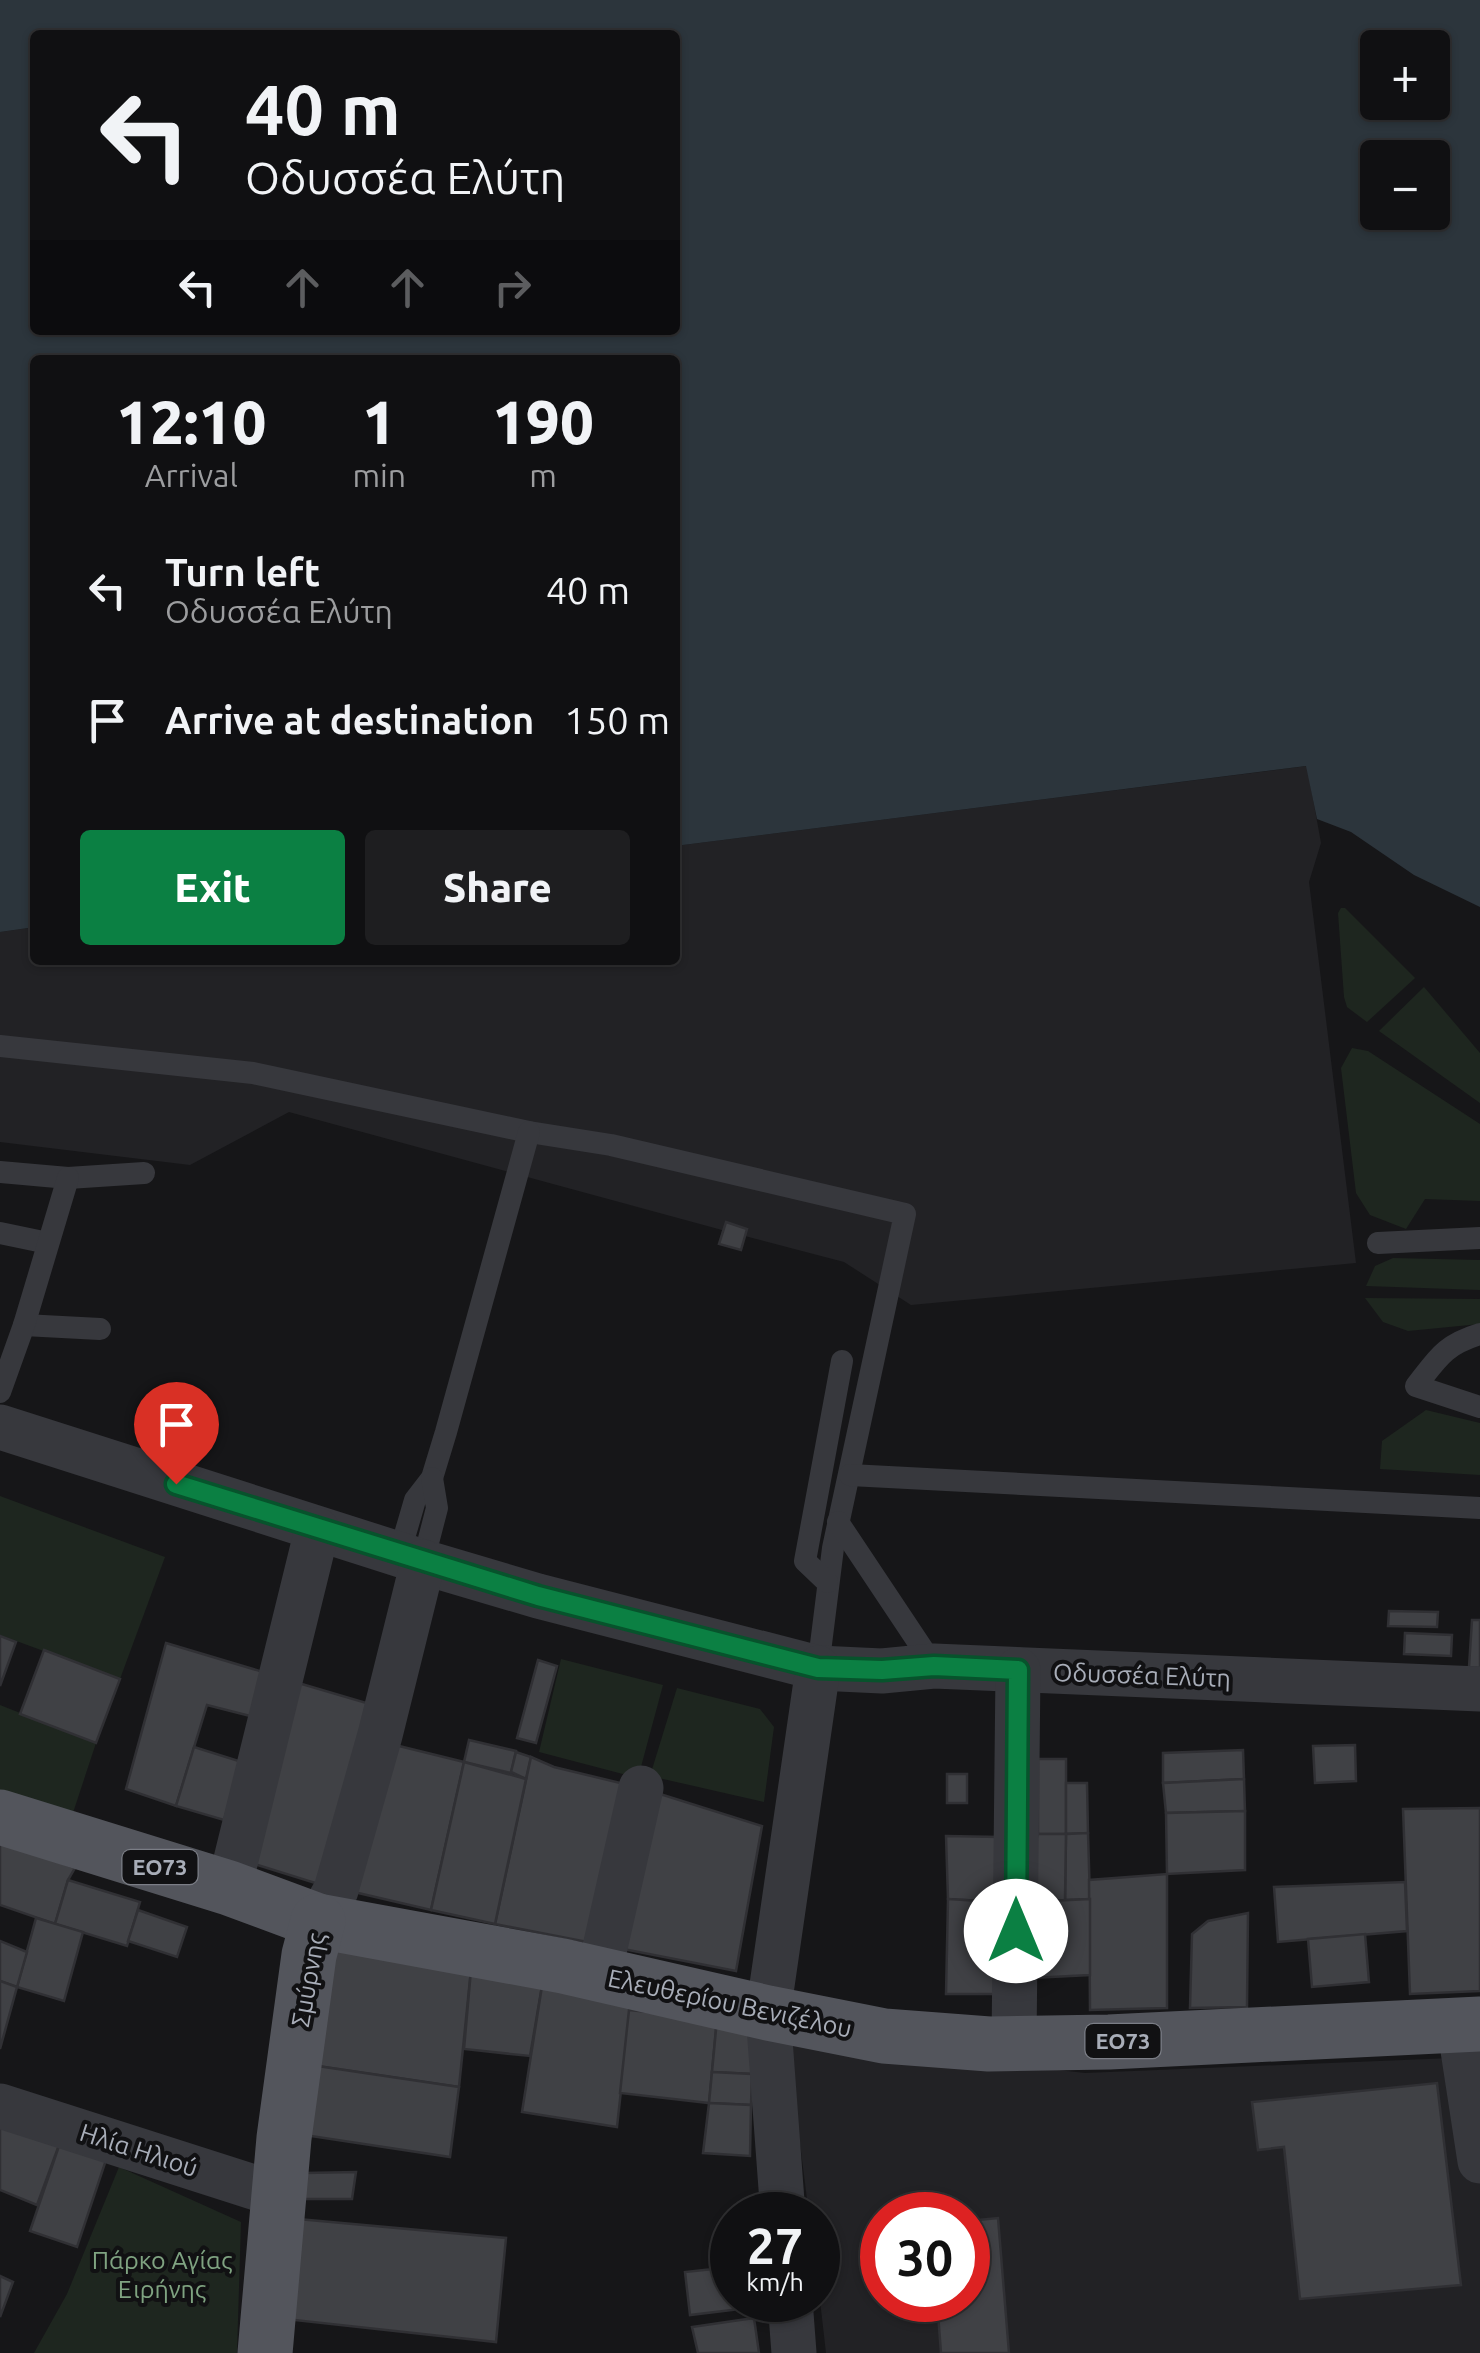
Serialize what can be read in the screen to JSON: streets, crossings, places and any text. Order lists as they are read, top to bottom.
{
  "streets": {
    "main road": ["ΕΟ73", "Σμύρνης", "Ελευθερίου Βενιζέλου"],
    "street": ["Οδυσσέα Ελύτη", "Ηλία Ηλιού"]
  },
  "crossings": [
    ["Οδυσσέα Ελύτη", "Σμύρνης"],
    ["Σμύρνης", "Ελευθερίου Βενιζέλου"],
    ["Σμύρνης", "Ηλία Ηλιού"]
  ],
  "parks": ["Πάρκο Αγίας Ειρήνης"],
  "page": {
    "map_buttons": ["+", "−"],
    "turn": ["40 m", "Οδυσσέα Ελύτη"],
    "eta": [
      "12:10",
      "Arrival",
      "1",
      "min",
      "190",
      "m"
    ],
    "list": [
      {
        "name": "Turn left",
        "note": "Οδυσσέα Ελύτη",
        "value": "40 m"
      },
      {
        "name": "Arrive at destination",
        "value": "150 m"
      }
    ],
    "buttons": ["Exit", "Share"],
    "speed": "27 km/h",
    "limit": "30"
  }
}
